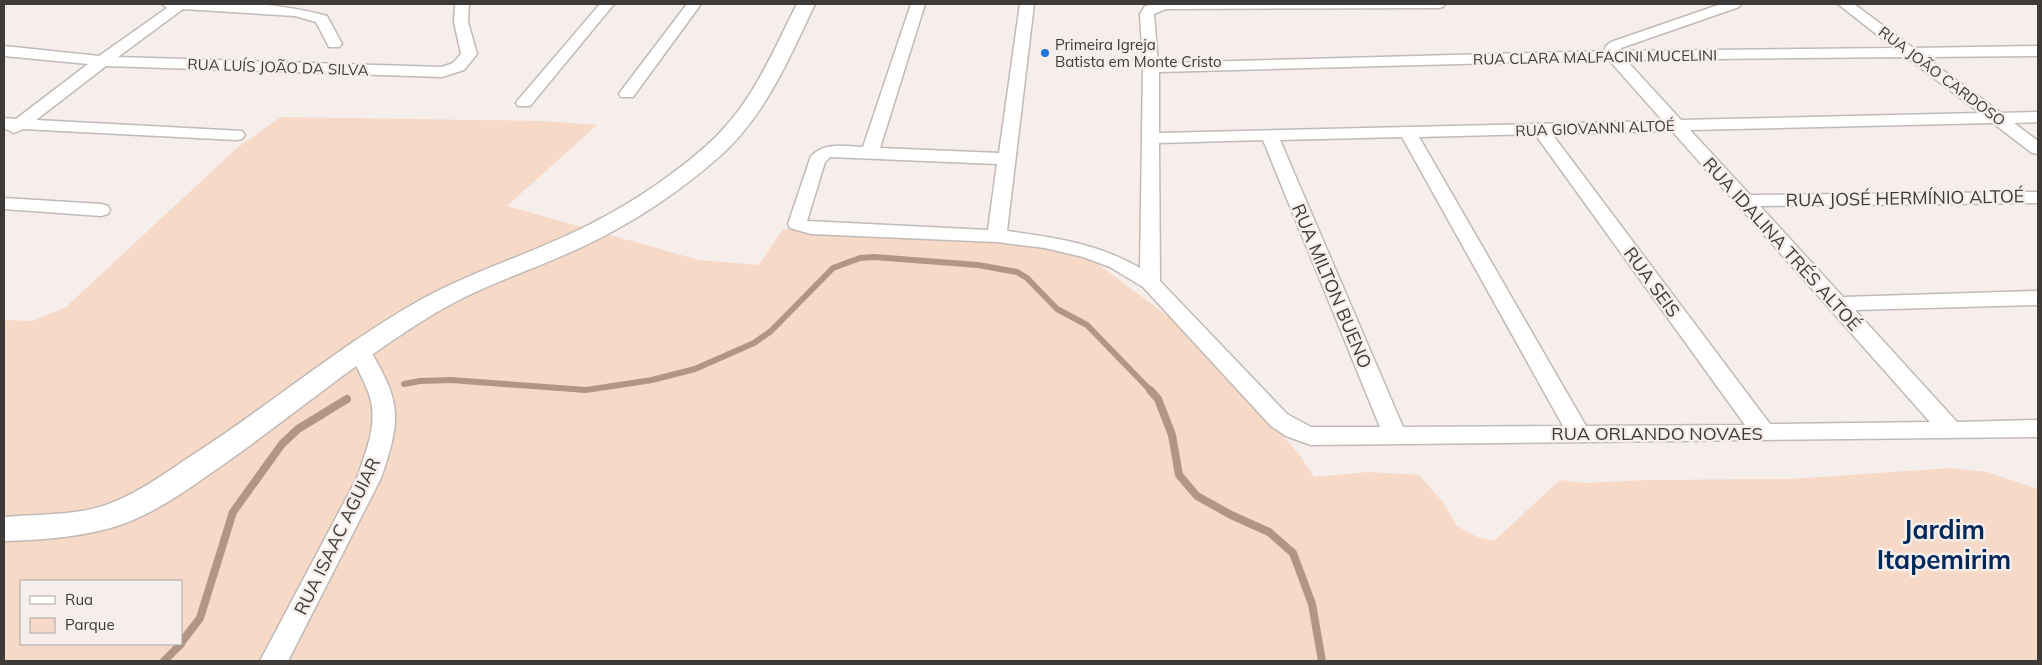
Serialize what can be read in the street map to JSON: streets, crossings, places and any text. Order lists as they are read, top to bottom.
{
  "streets": {
    "street": [
      "RUA CLARA MALFACINI MUCELINI",
      "RUA LUÍS JOÃO DA SILVA",
      "RUA JOÃO CARDOSO",
      "RUA GIOVANNI ALTOÉ",
      "RUA JOSÉ HERMÍNIO ALTOÉ",
      "RUA IDALINA TRÉS ALTOÉ",
      "RUA SEIS",
      "RUA MILTON BUENO",
      "RUA ORLANDO NOVAES",
      "RUA ISAAC AGUIAR"
    ]
  },
  "crossings": [
    ["RUA CLARA MALFACINI MUCELINI", "RUA JOÃO CARDOSO"],
    ["RUA CLARA MALFACINI MUCELINI", "RUA IDALINA TRÉS ALTOÉ"],
    ["RUA JOÃO CARDOSO", "RUA GIOVANNI ALTOÉ"],
    ["RUA GIOVANNI ALTOÉ", "RUA IDALINA TRÉS ALTOÉ"],
    ["RUA GIOVANNI ALTOÉ", "RUA SEIS"],
    ["RUA GIOVANNI ALTOÉ", "RUA MILTON BUENO"],
    ["RUA JOSÉ HERMÍNIO ALTOÉ", "RUA IDALINA TRÉS ALTOÉ"],
    ["RUA IDALINA TRÉS ALTOÉ", "RUA ORLANDO NOVAES"],
    ["RUA SEIS", "RUA ORLANDO NOVAES"],
    ["RUA MILTON BUENO", "RUA ORLANDO NOVAES"]
  ],
  "districts": ["Jardim Itapemirim"],
  "places": ["Primeira Igreja Batista em Monte Cristo"],
  "legend": ["Rua", "Parque"]
}
